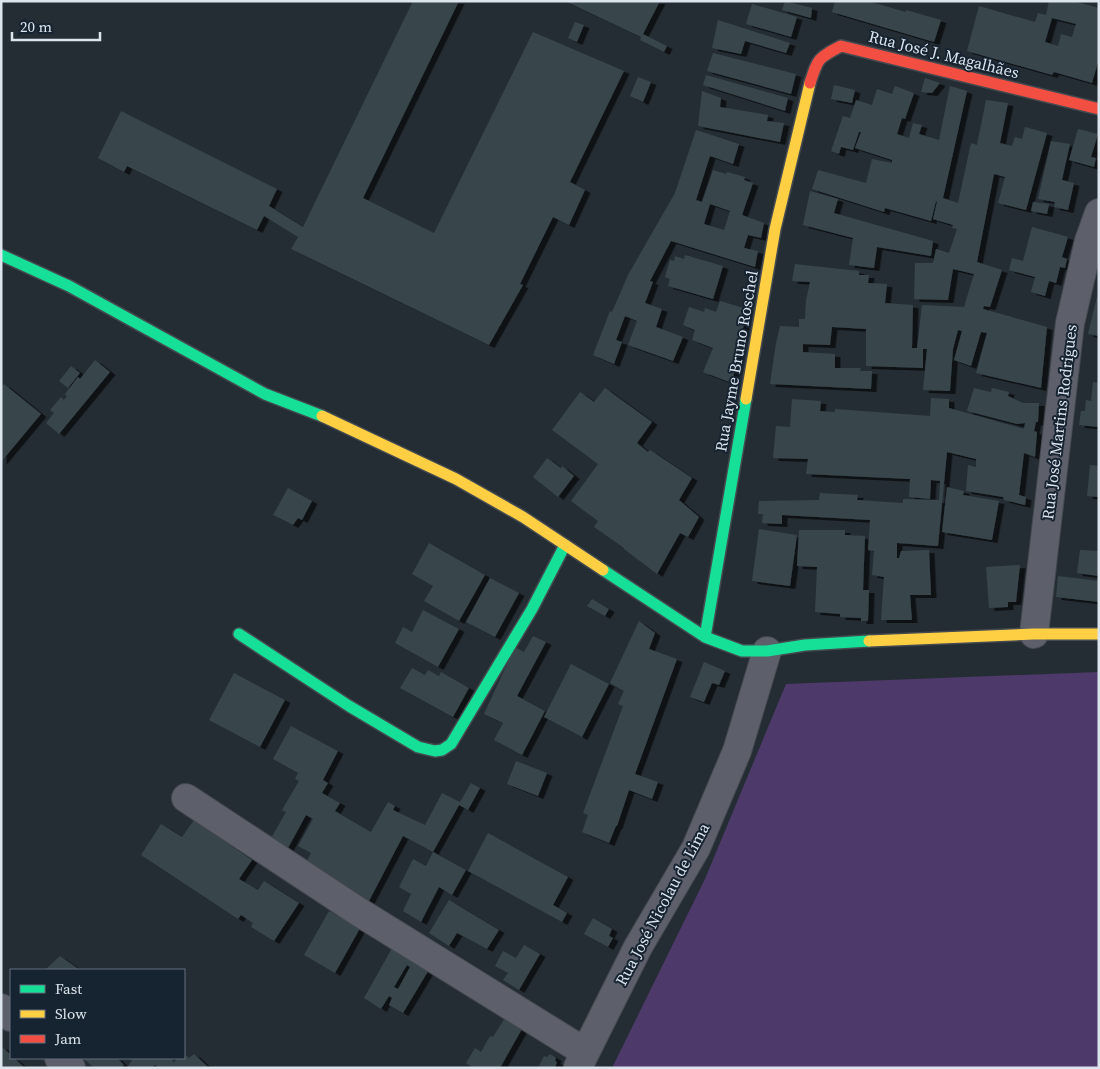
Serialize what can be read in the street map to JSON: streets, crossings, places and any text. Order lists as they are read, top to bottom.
{
  "streets": {
    "street": [
      "Rua José J. Magalhães",
      "Rua Jayme Bruno Roschel",
      "Rua José Martins Rodrigues",
      "Rua José Nicolau de Lima"
    ]
  },
  "crossings": [
    ["Rua José J. Magalhães", "Rua Jayme Bruno Roschel"]
  ],
  "legend": ["Fast", "Slow", "Jam"],
  "scale_bar": "20 m"
}
